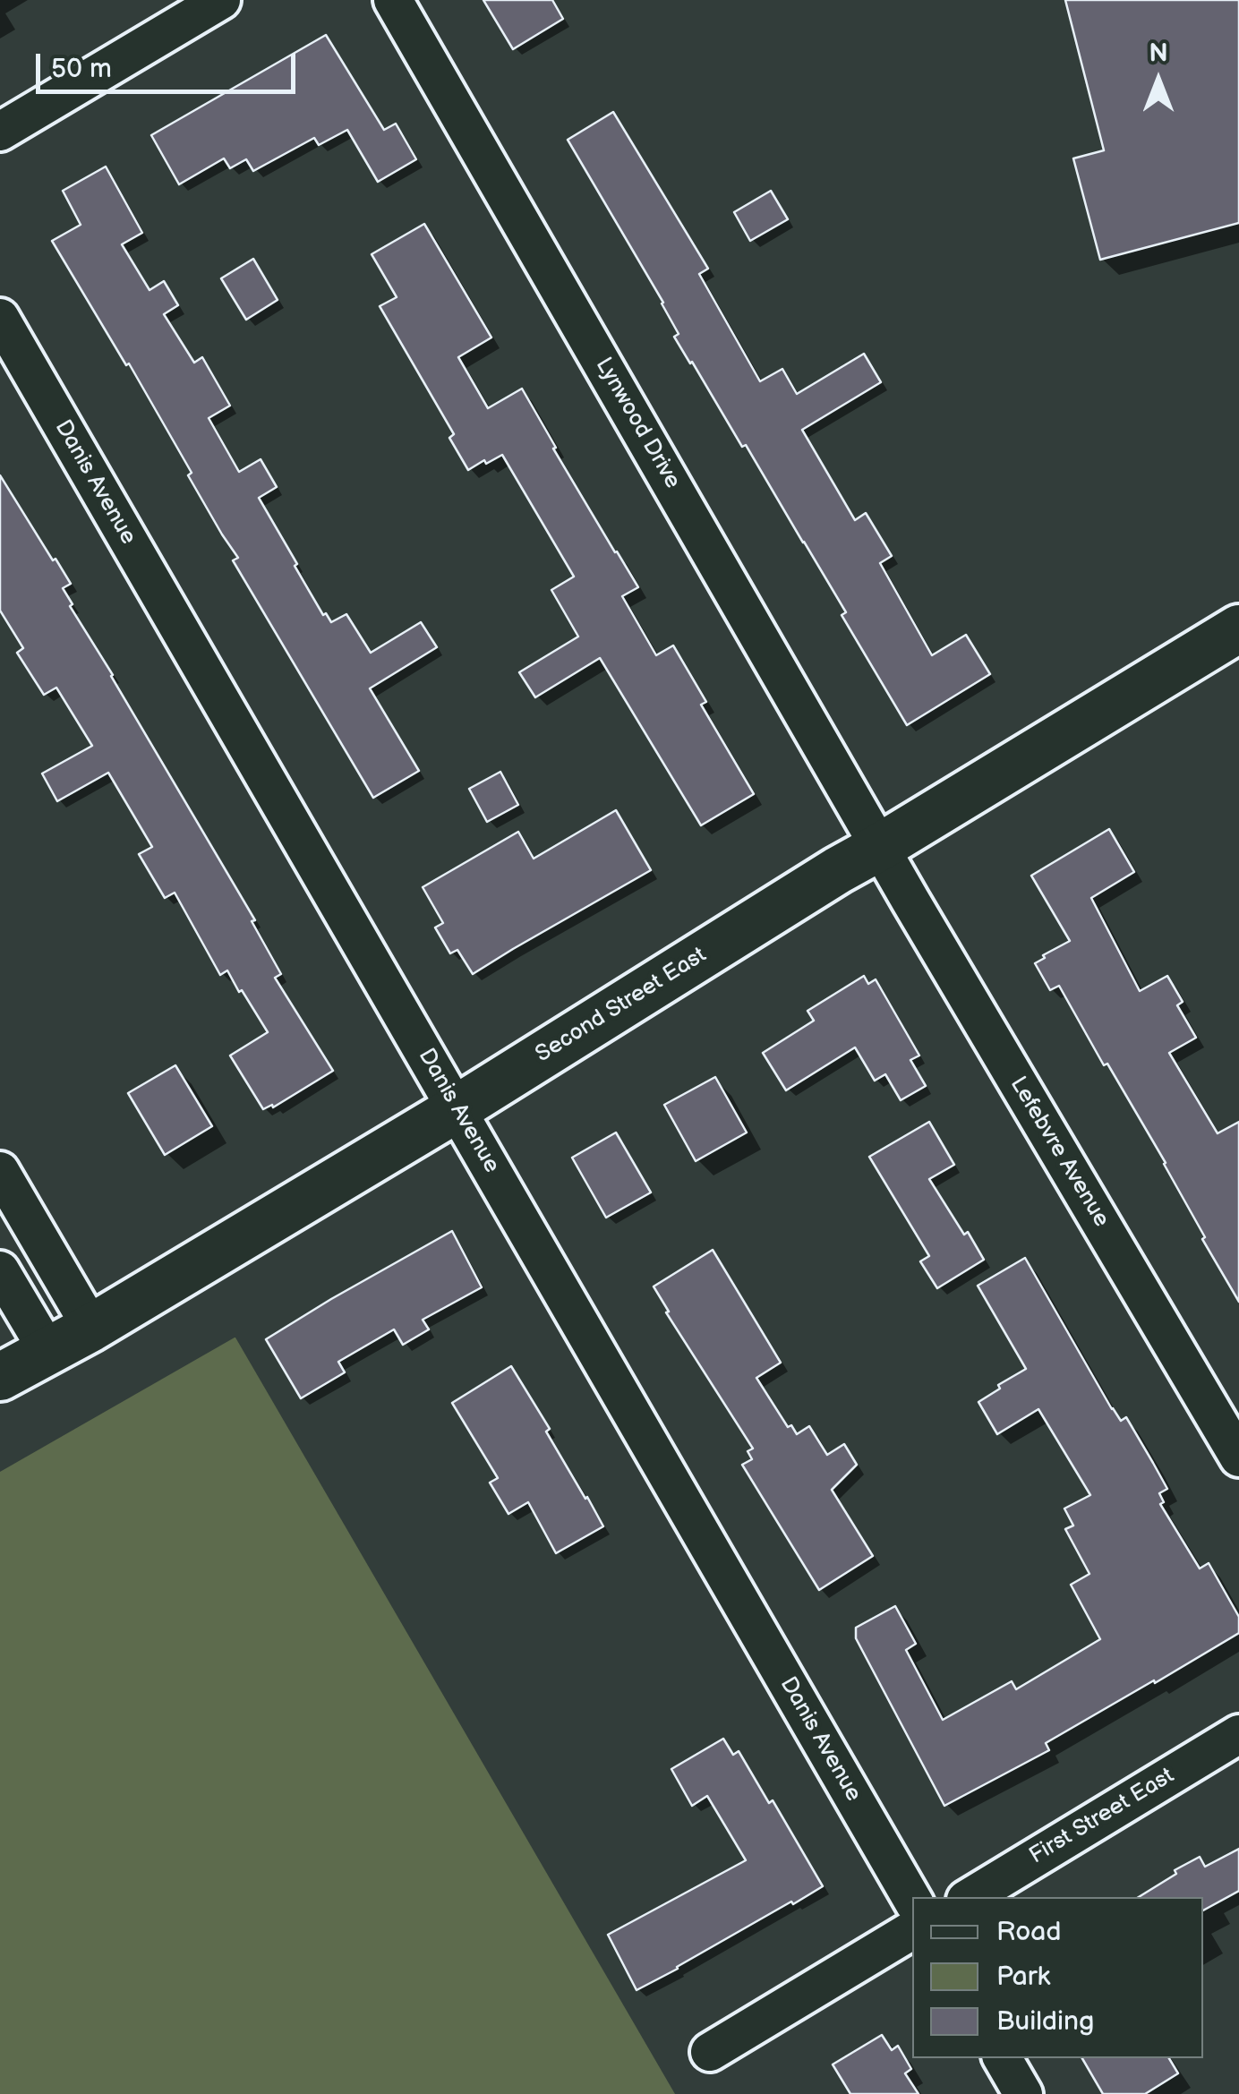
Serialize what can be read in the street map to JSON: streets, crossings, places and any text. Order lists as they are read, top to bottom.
{
  "streets": {
    "main road": ["Second Street East"],
    "street": [
      "Lynwood Drive",
      "Danis Avenue",
      "Lefebvre Avenue",
      "First Street East"
    ]
  },
  "crossings": [
    ["Lynwood Drive", "Second Street East"],
    ["Lynwood Drive", "Lefebvre Avenue"],
    ["Danis Avenue", "Second Street East"],
    ["Second Street East", "Lefebvre Avenue"]
  ],
  "legend": ["Road", "Park", "Building"],
  "scale_bar": "50 m",
  "north": "top"
}
